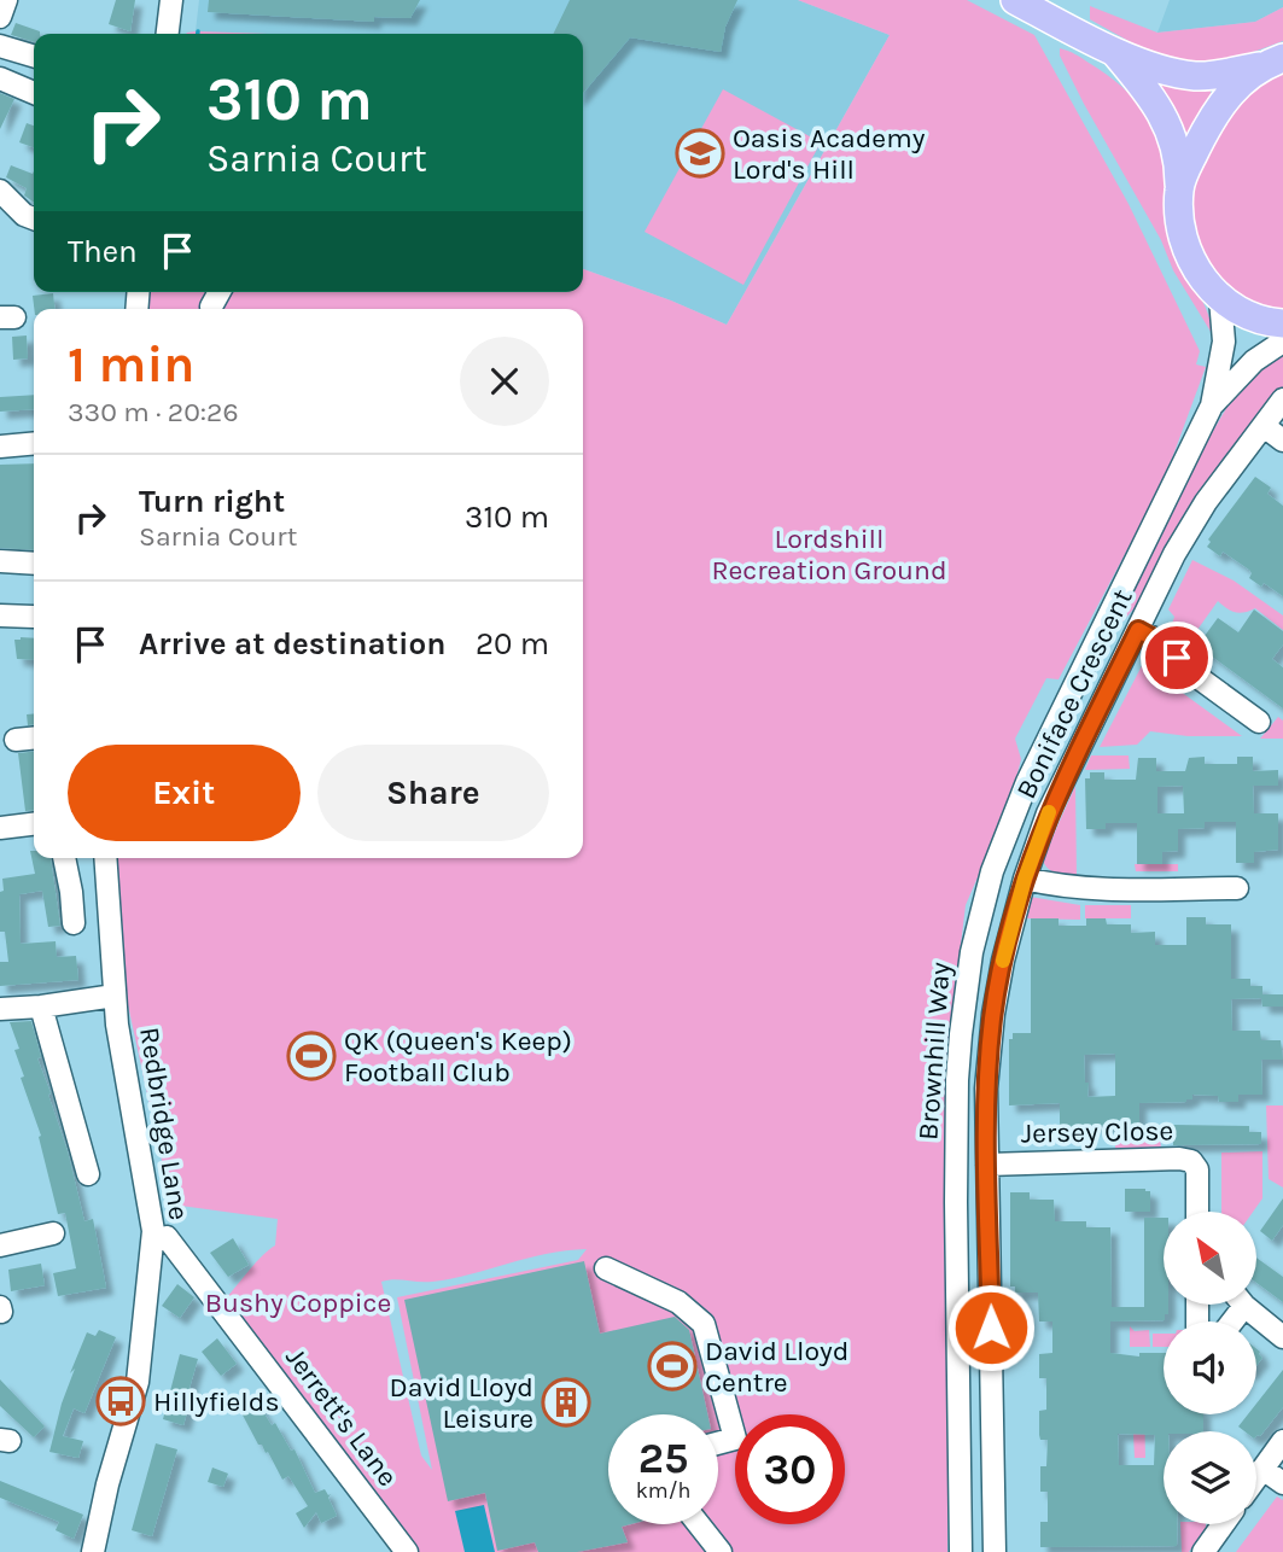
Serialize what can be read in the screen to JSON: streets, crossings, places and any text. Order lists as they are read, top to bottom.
{
  "streets": {
    "street": [
      "Boniface Crescent",
      "Brownhill Way",
      "Redbridge Lane",
      "Jersey Close",
      "Jerrett's Lane"
    ]
  },
  "crossings": [
    ["Boniface Crescent", "Jersey Close"]
  ],
  "parks": ["Lordshill Recreation Ground", "Bushy Coppice"],
  "places": {
    "school or university": ["Oasis Academy Lord's Hill"],
    "sports": ["QK (Queen's Keep) Football Club", "David Lloyd Centre"],
    "bus stop": ["Hillyfields"],
    "building": ["David Lloyd Leisure"]
  },
  "north": "top left",
  "page": {
    "turn": ["310 m", "Sarnia Court"],
    "then": "Then",
    "heading": ["1 min", "330 m · 20:26"],
    "list": [
      {
        "name": "Turn right",
        "note": "Sarnia Court",
        "value": "310 m"
      },
      {
        "name": "Arrive at destination",
        "value": "20 m"
      }
    ],
    "buttons": ["Exit", "Share"],
    "speed": "25 km/h",
    "limit": "30"
  }
}
